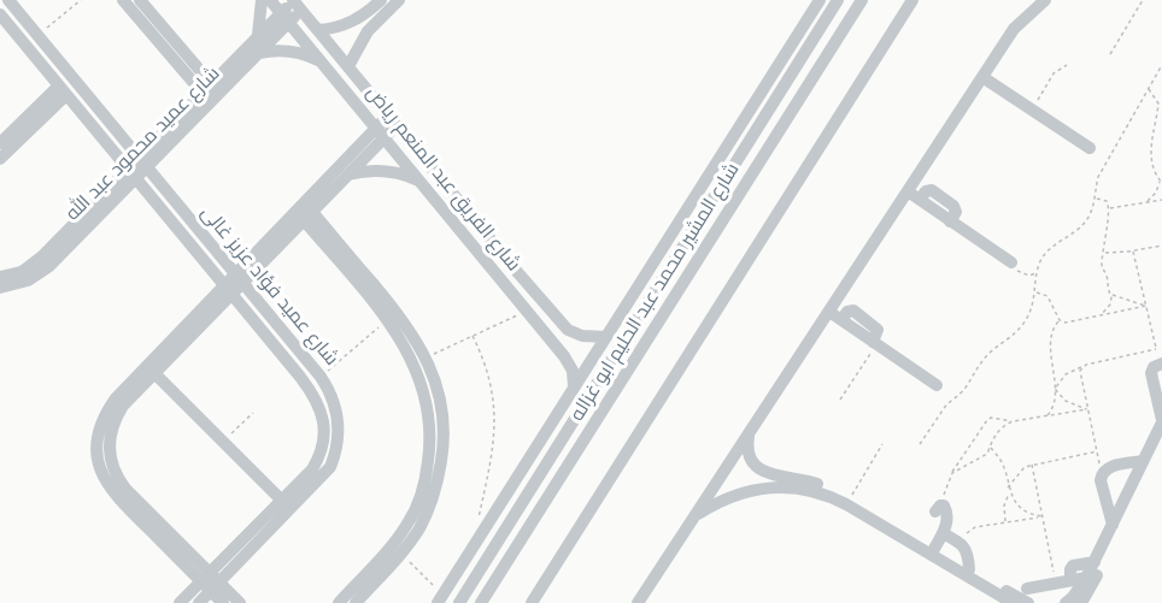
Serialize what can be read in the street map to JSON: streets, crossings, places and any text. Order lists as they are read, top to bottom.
{
  "streets": {
    "street": [
      "شارع عميد محمود عبد الله",
      "شارع الفريق عبد المنعم رياض",
      "شارع عميد فؤاد عزيز غالى",
      "شارع المشير محمد عبد الحليم ابو غزاله"
    ]
  },
  "crossings": [
    ["شارع عميد محمود عبد الله", "شارع الفريق عبد المنعم رياض"],
    ["شارع عميد محمود عبد الله", "شارع عميد فؤاد عزيز غالى"]
  ]
}
